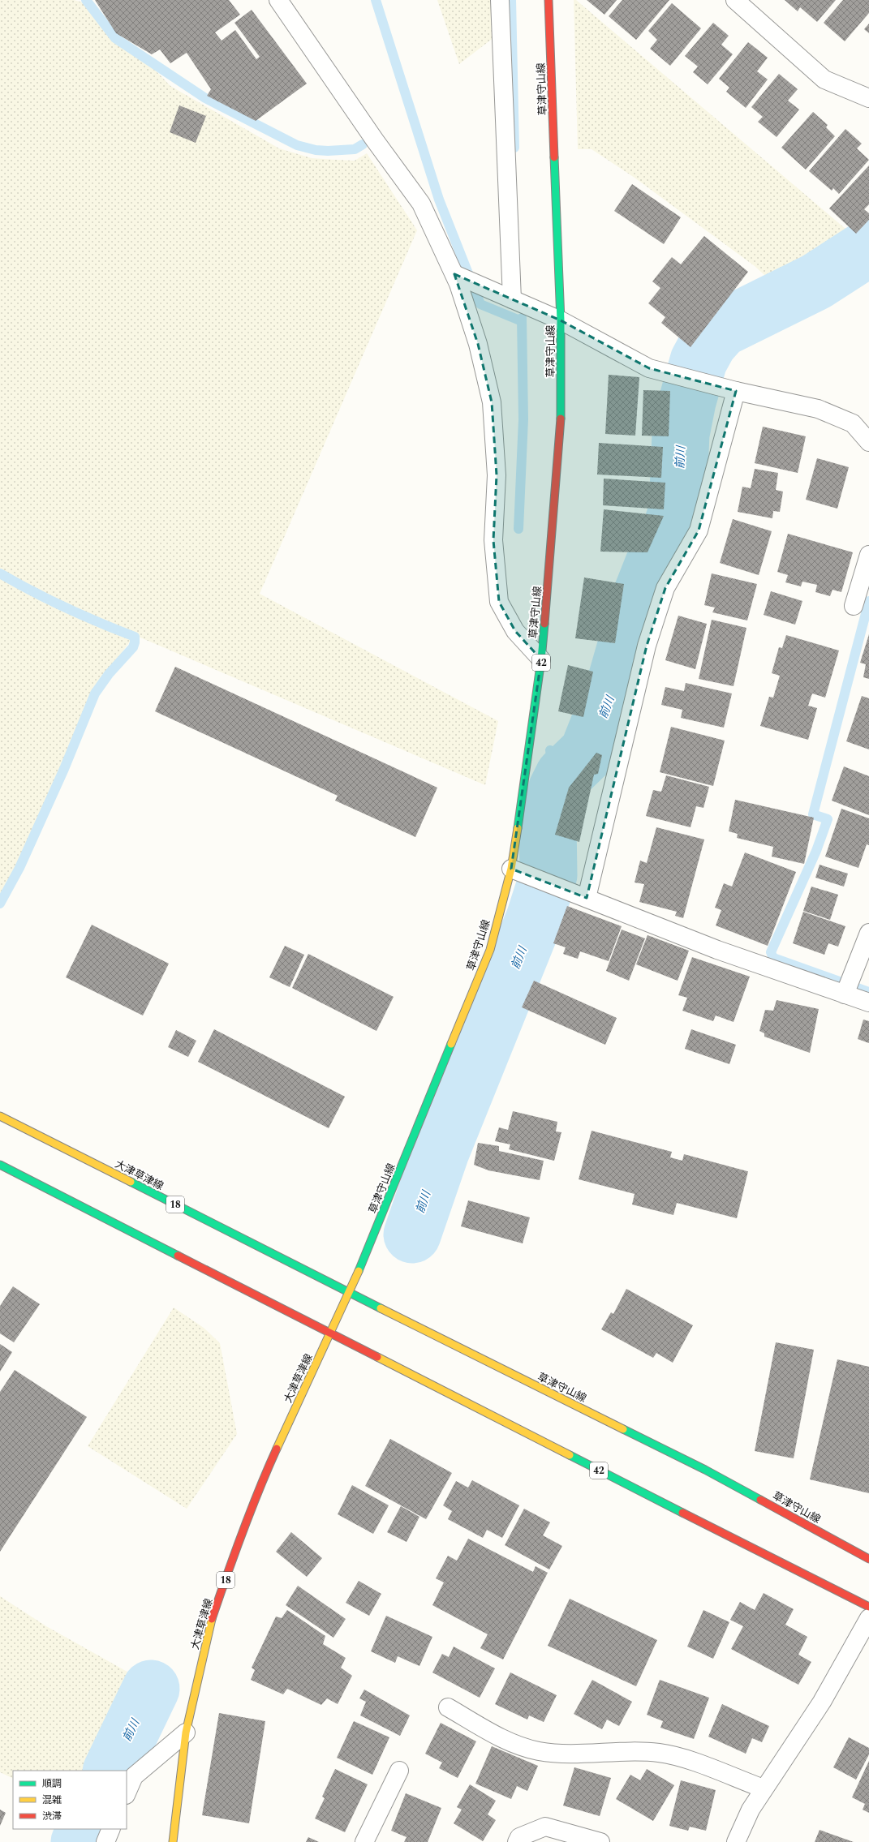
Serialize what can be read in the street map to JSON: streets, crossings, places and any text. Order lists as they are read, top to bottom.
{
  "streets": {
    "main road": [
      "草津守山線",
      "42",
      "大津草津線",
      "18"
    ]
  },
  "crossings": [
    ["草津守山線", "大津草津線"],
    ["42", "大津草津線"]
  ],
  "water": ["前川"],
  "legend": ["順調", "混雑", "渋滞"]
}
